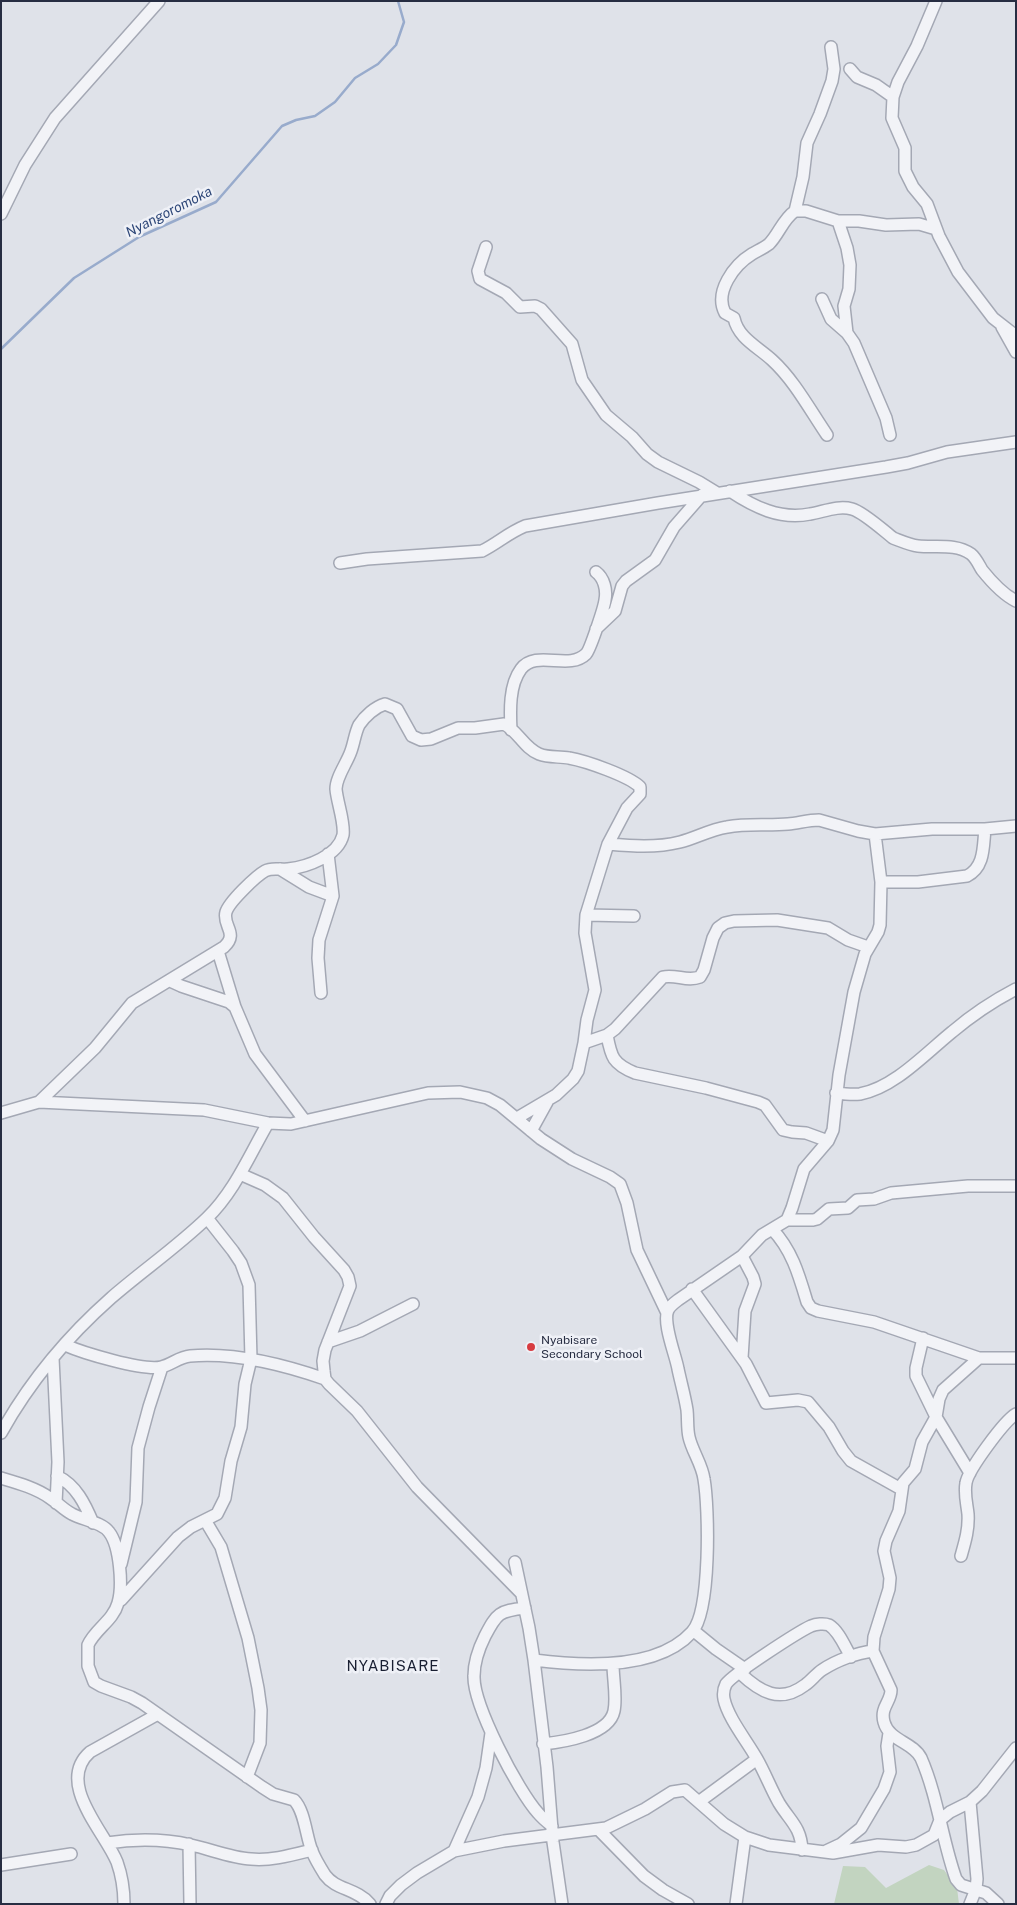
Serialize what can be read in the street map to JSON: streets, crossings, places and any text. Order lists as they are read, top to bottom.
{
  "districts": ["NYABISARE"],
  "water": ["Nyangoromoka"],
  "places": ["Nyabisare Secondary School"]
}
